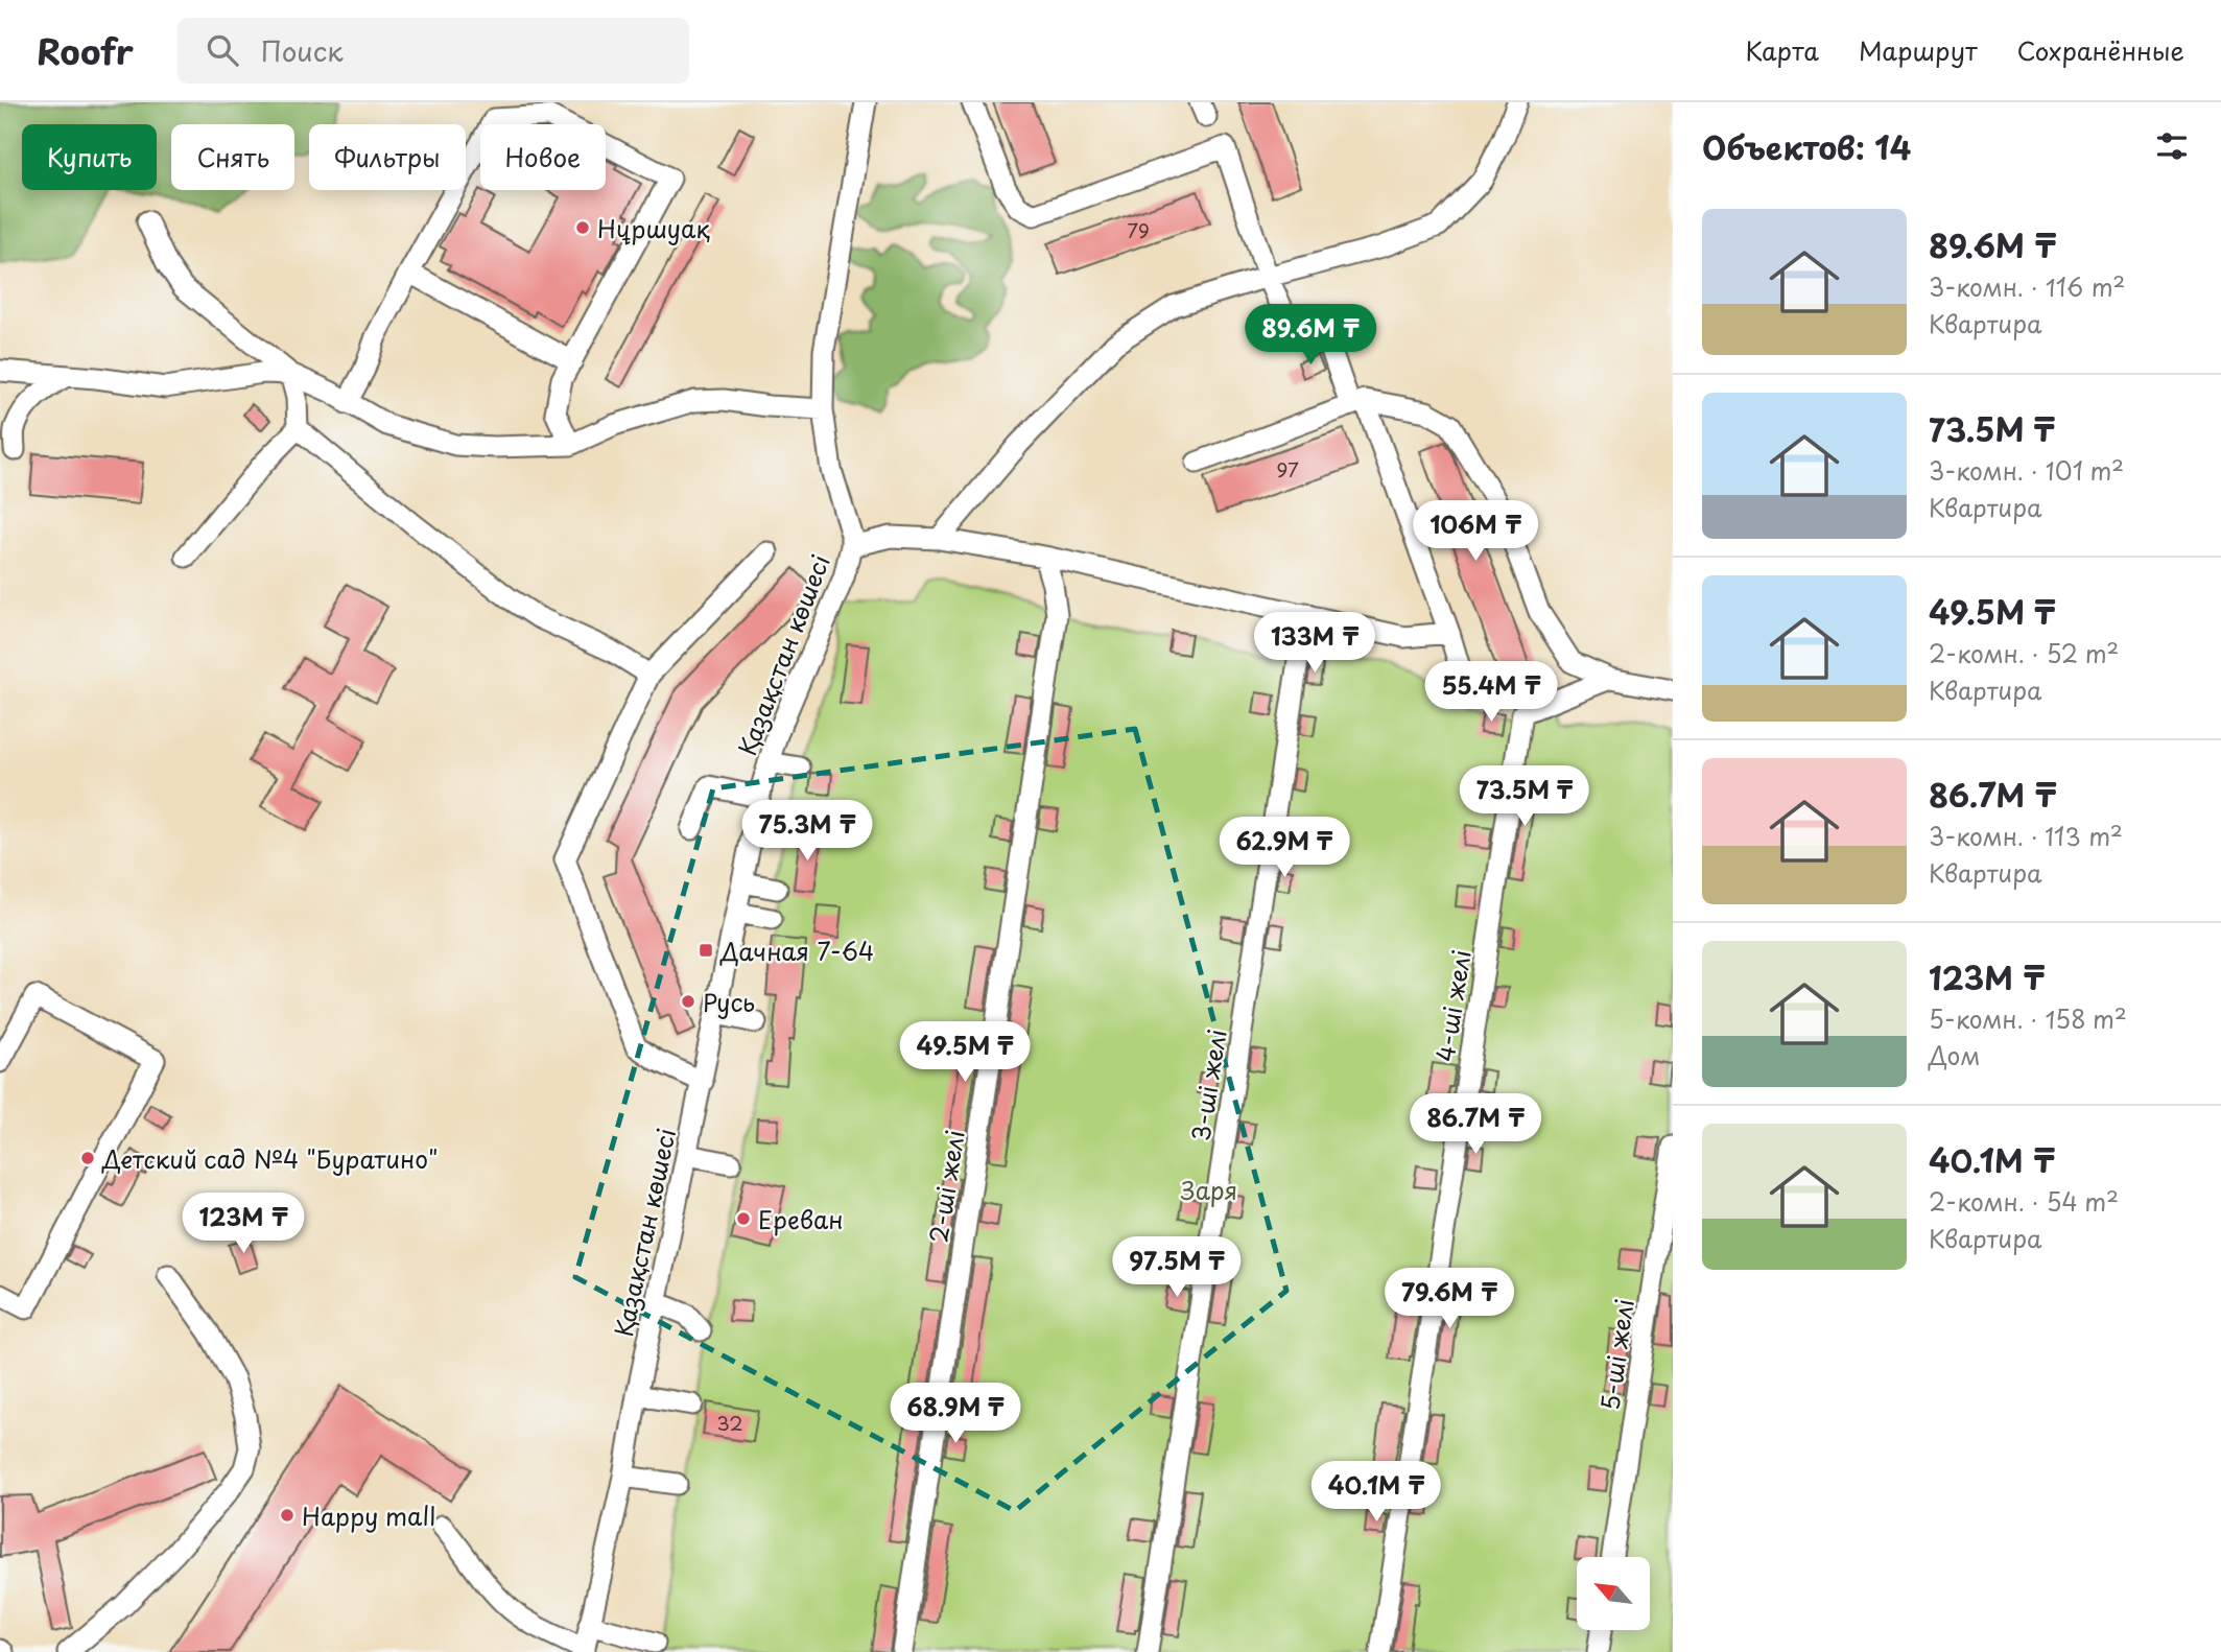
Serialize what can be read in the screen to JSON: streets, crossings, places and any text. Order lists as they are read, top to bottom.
{
  "streets": {
    "street": [
      "Қазақстан көшесі",
      "4-ші желі",
      "3-ші желі",
      "2-ші желі",
      "5-ші желі"
    ]
  },
  "parks": ["Заря"],
  "places": {
    "other": [
      "Нұршуақ",
      "Русь",
      "Детский сад №4 \"Буратино\"",
      "Ереван",
      "Happy mall"
    ],
    "transit": ["Дачная 7-64"]
  },
  "house_numbers": ["79", "97", "32"],
  "north": "top left",
  "page": {
    "header": "Roofr",
    "search": "Поиск",
    "nav": ["Карта", "Маршрут", "Сохранённые"],
    "heading": "Объектов: 14",
    "chip": [
      "Купить",
      "Снять",
      "Фильтры",
      "Новое"
    ],
    "list": [
      {
        "name": "89.6M ₸",
        "note": "3-комн. · 116 m² · Квартира"
      },
      {
        "name": "73.5M ₸",
        "note": "3-комн. · 101 m² · Квартира"
      },
      {
        "name": "49.5M ₸",
        "note": "2-комн. · 52 m² · Квартира"
      },
      {
        "name": "86.7M ₸",
        "note": "3-комн. · 113 m² · Квартира"
      },
      {
        "name": "123M ₸",
        "note": "5-комн. · 158 m² · Дом"
      },
      {
        "name": "40.1M ₸",
        "note": "2-комн. · 54 m² · Квартира"
      }
    ],
    "price": [
      "89.6M ₸",
      "106M ₸",
      "133M ₸",
      "55.4M ₸",
      "73.5M ₸",
      "75.3M ₸",
      "62.9M ₸",
      "49.5M ₸",
      "86.7M ₸",
      "123M ₸",
      "97.5M ₸",
      "79.6M ₸",
      "68.9M ₸",
      "40.1M ₸"
    ]
  }
}
